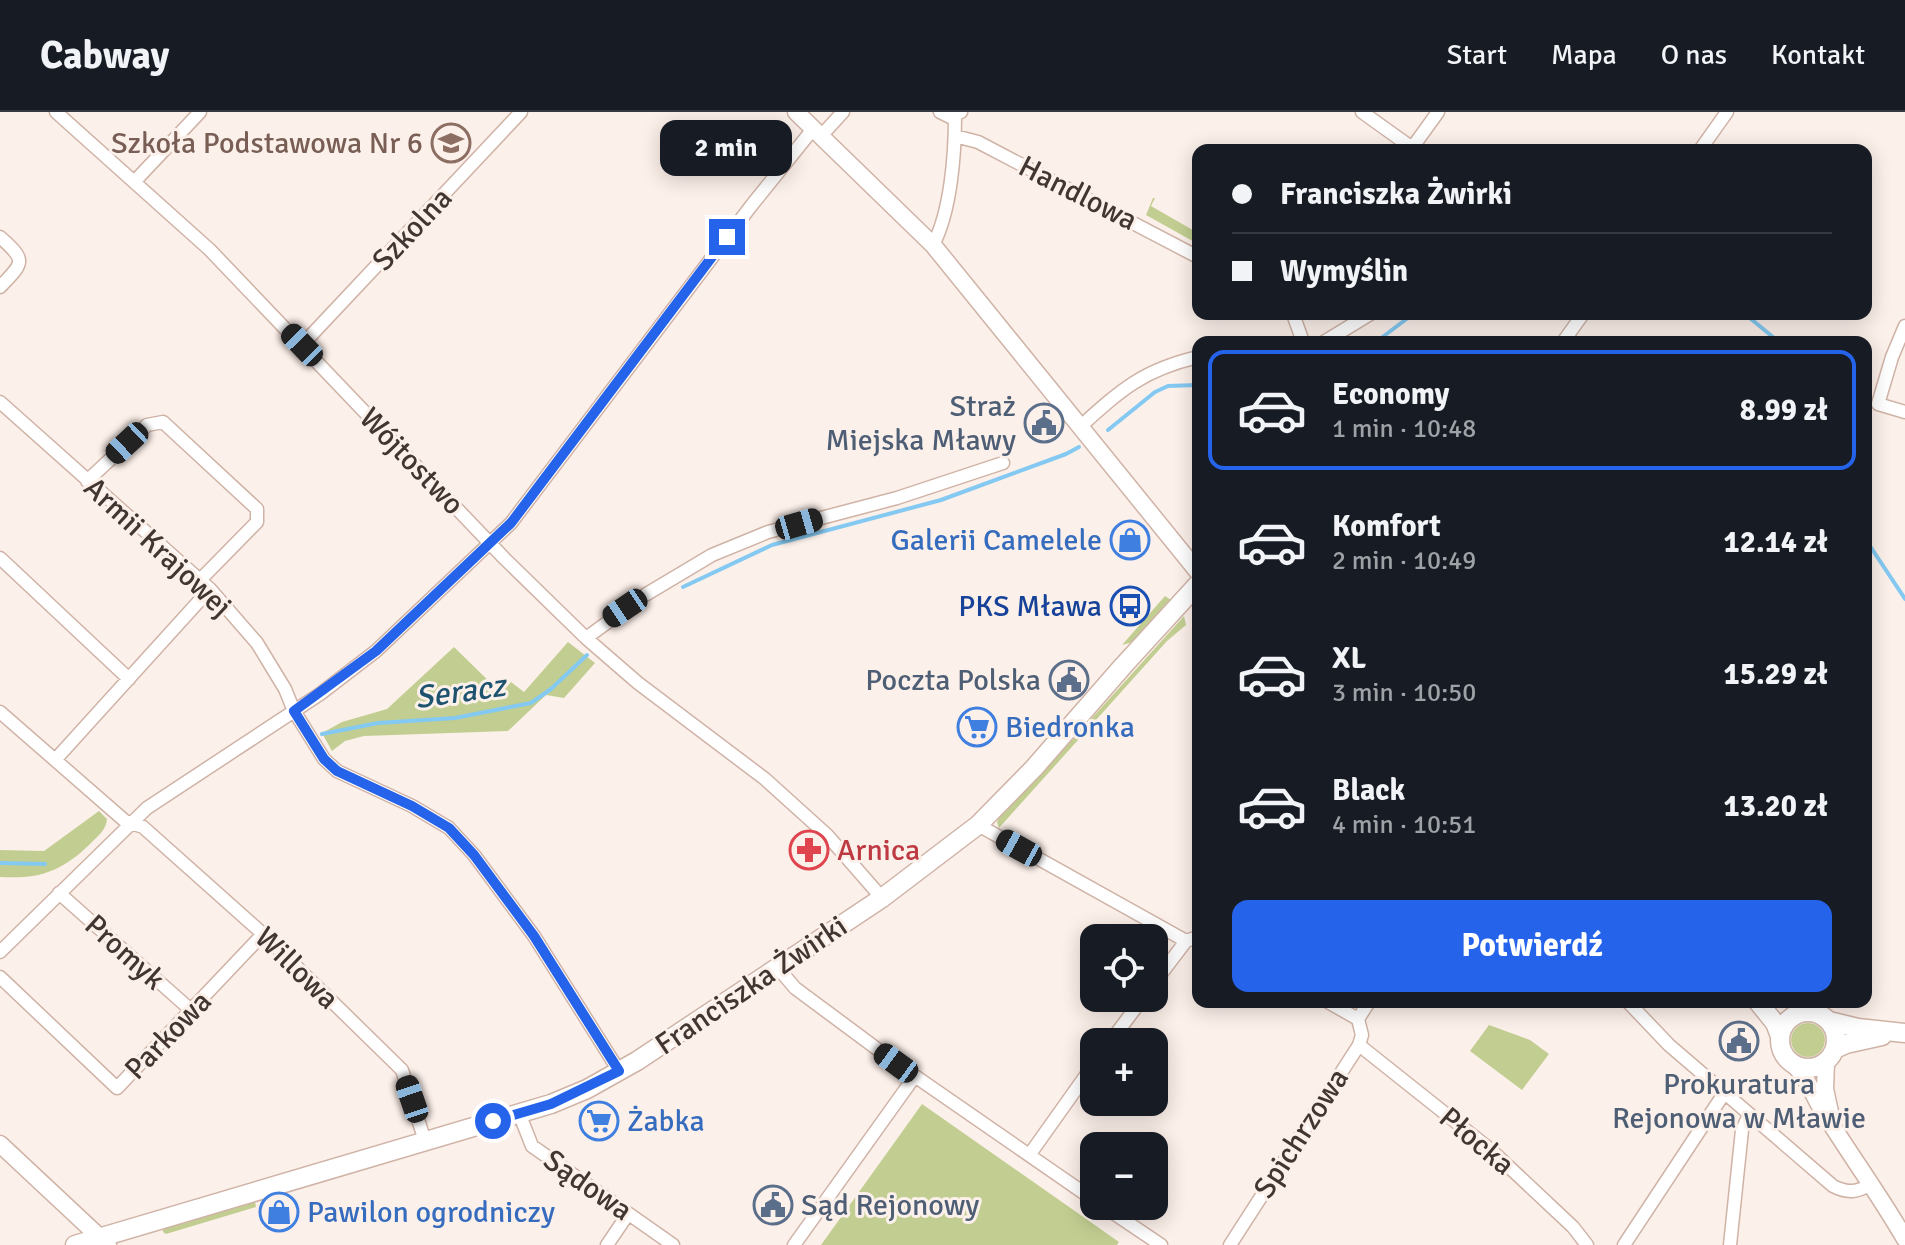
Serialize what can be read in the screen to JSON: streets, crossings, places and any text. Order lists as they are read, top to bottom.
{
  "streets": {
    "main road": ["Franciszka Żwirki"],
    "street": [
      "Handlowa",
      "Szkolna",
      "Wójtostwo",
      "Armii Krajowej",
      "Promyk",
      "Willowa",
      "Parkowa",
      "Spichrzowa",
      "Płocka",
      "Sądowa"
    ]
  },
  "crossings": [
    ["Szkolna", "Wójtostwo"],
    ["Wójtostwo", "Franciszka Żwirki"],
    ["Armii Krajowej", "Franciszka Żwirki"],
    ["Promyk", "Parkowa"],
    ["Willowa", "Franciszka Żwirki"],
    ["Willowa", "Parkowa"],
    ["Franciszka Żwirki", "Sądowa"],
    ["Spichrzowa", "Płocka"]
  ],
  "water": ["Seracz"],
  "places": {
    "school or university": ["Szkoła Podstawowa Nr 6"],
    "public building": [
      "Straż Miejska Mławy",
      "Poczta Polska",
      "Prokuratura Rejonowa w Mławie",
      "Sąd Rejonowy"
    ],
    "shop": ["Galerii Camelele", "Pawilon ogrodniczy"],
    "bus stop": ["PKS Mława"],
    "supermarket": ["Biedronka", "Żabka"],
    "pharmacy": ["Arnica"]
  },
  "page": {
    "header": "Cabway",
    "nav": [
      "Start",
      "Mapa",
      "O nas",
      "Kontakt"
    ],
    "bubble": "2 min",
    "banner": ["Franciszka Żwirki", "Wymyślin"],
    "list": [
      {
        "name": "Economy",
        "note": "1 min · 10:48",
        "value": "8.99 zł"
      },
      {
        "name": "Komfort",
        "note": "2 min · 10:49",
        "value": "12.14 zł"
      },
      {
        "name": "XL",
        "note": "3 min · 10:50",
        "value": "15.29 zł"
      },
      {
        "name": "Black",
        "note": "4 min · 10:51",
        "value": "13.20 zł"
      }
    ],
    "buttons": "Potwierdź",
    "map_buttons": ["+", "−"]
  }
}
